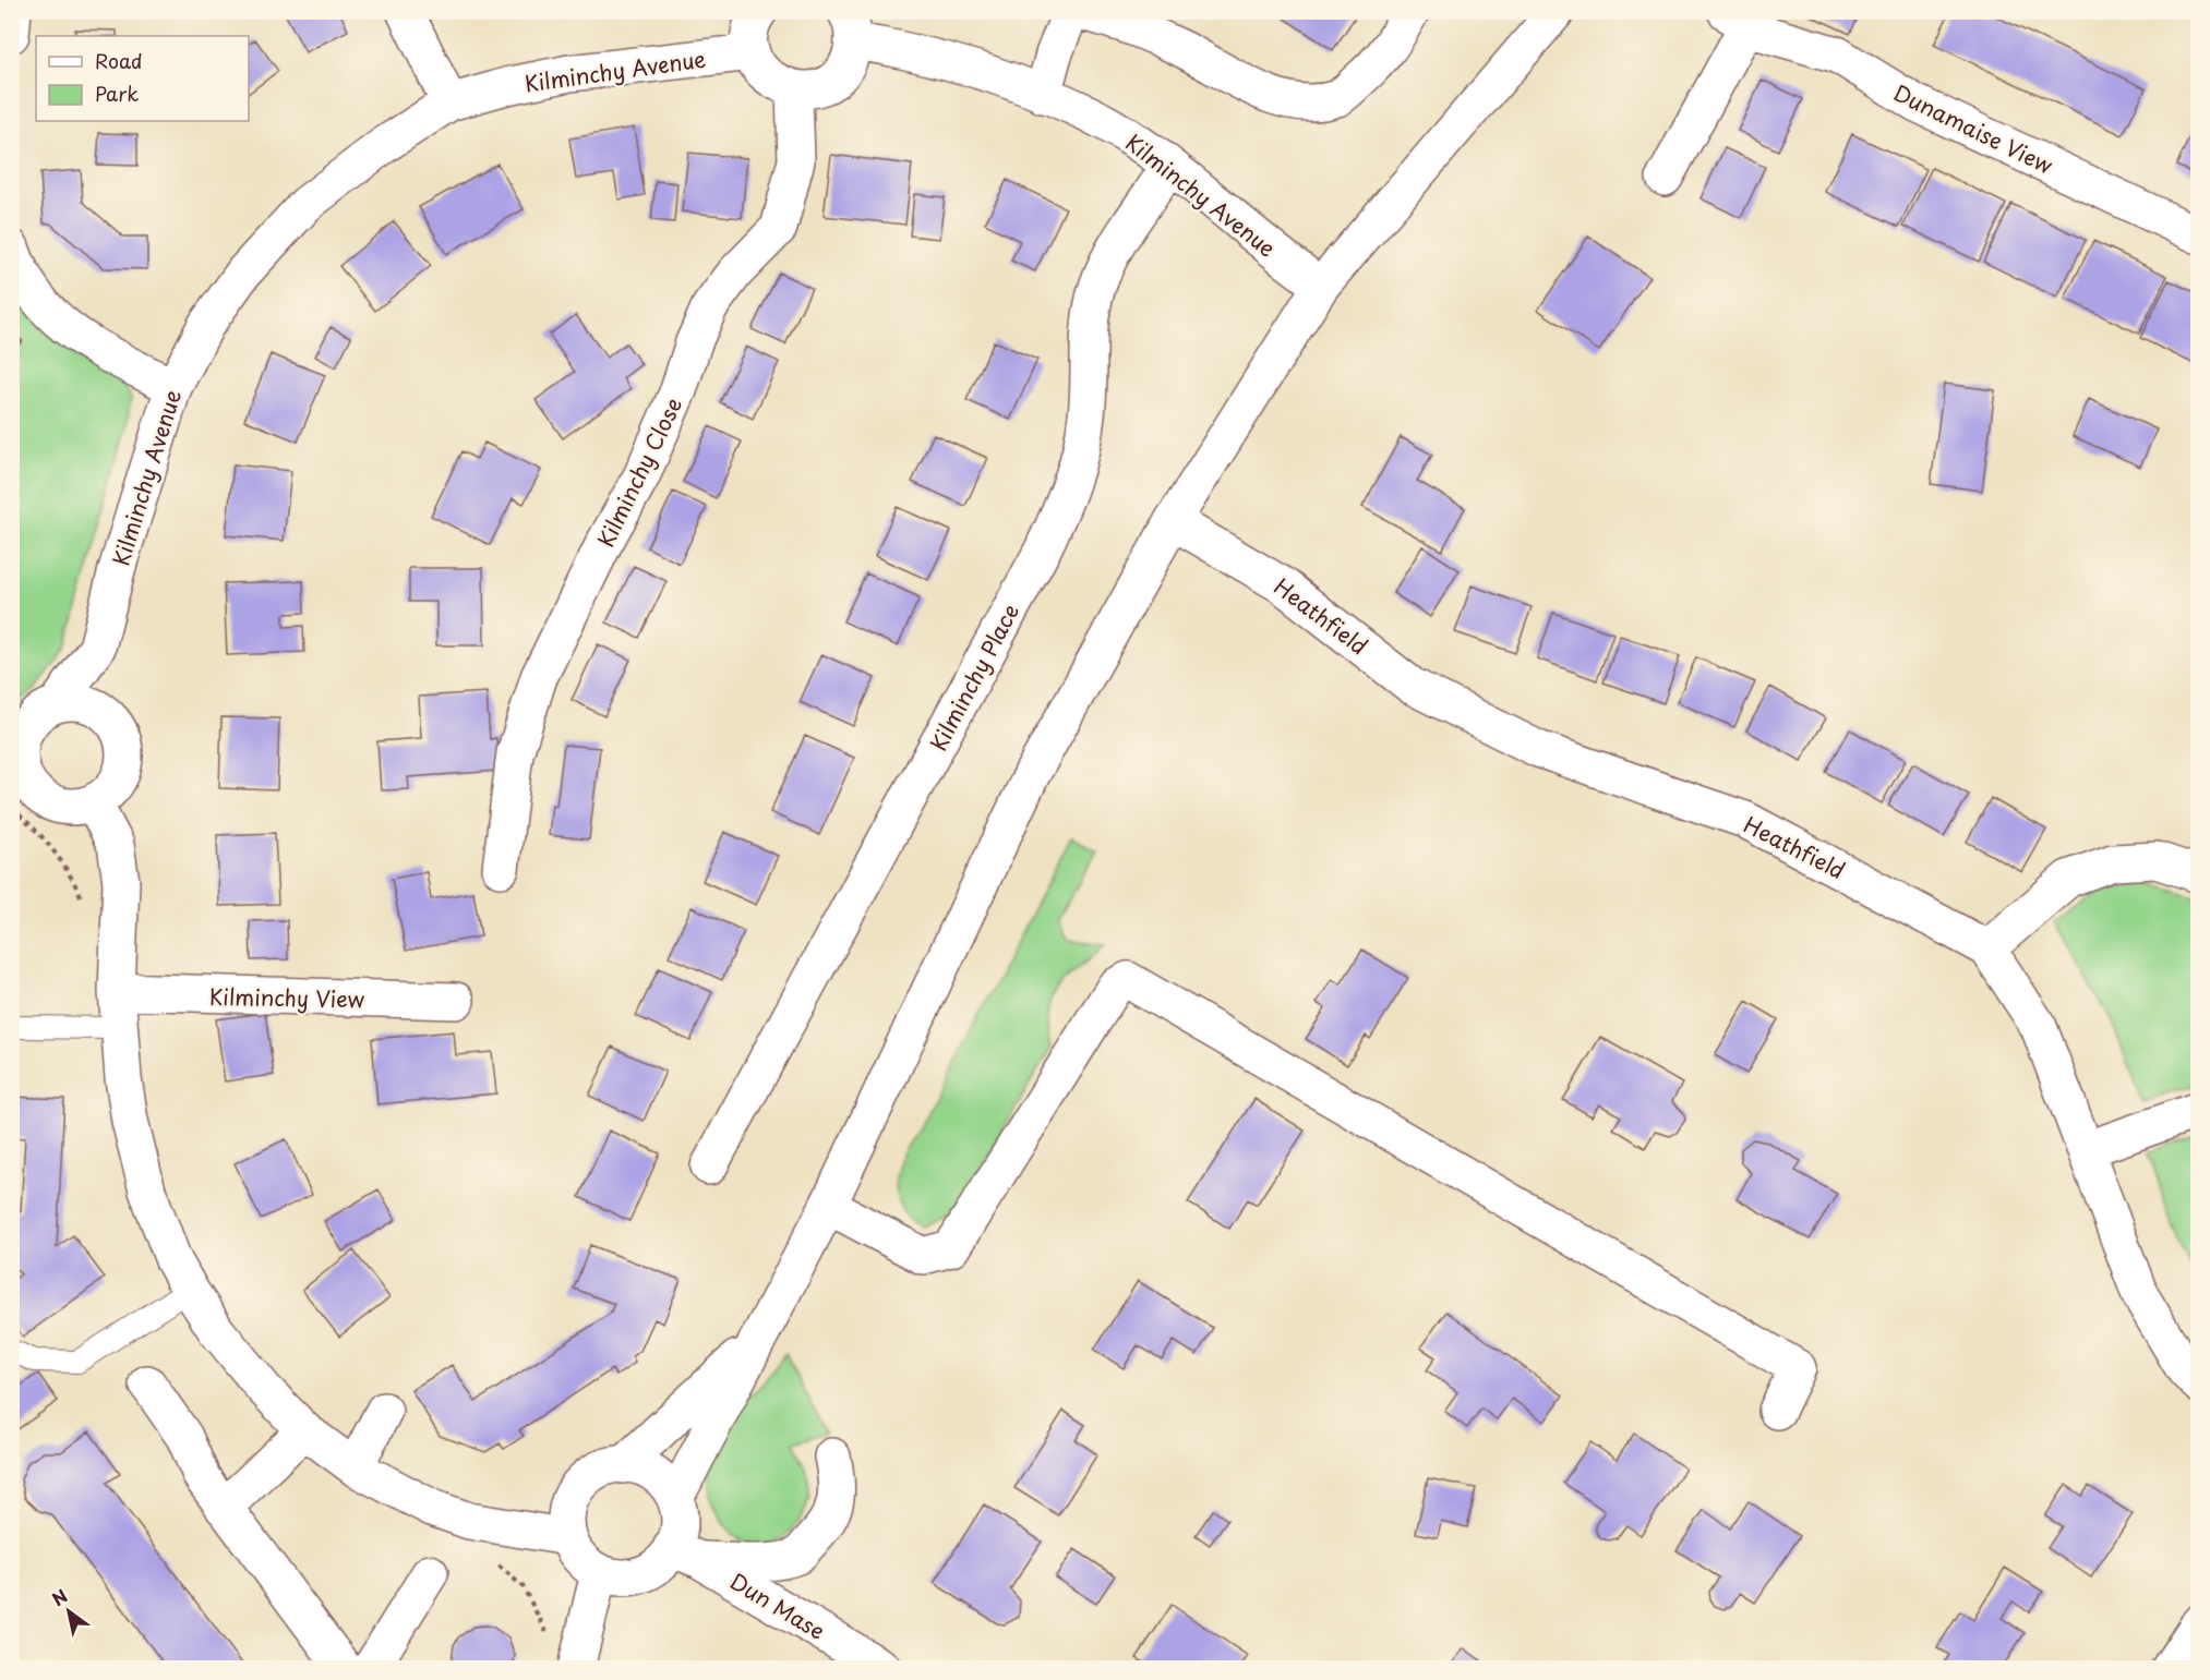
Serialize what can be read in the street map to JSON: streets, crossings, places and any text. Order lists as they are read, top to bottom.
{
  "streets": {
    "street": [
      "Kilminchy Avenue",
      "Dunamaise View",
      "Kilminchy Close",
      "Heathfield",
      "Kilminchy Place",
      "Kilminchy View",
      "Dun Mase"
    ]
  },
  "crossings": [
    ["Kilminchy Avenue", "Kilminchy Place"]
  ],
  "legend": ["Road", "Park"],
  "north": "top left"
}
